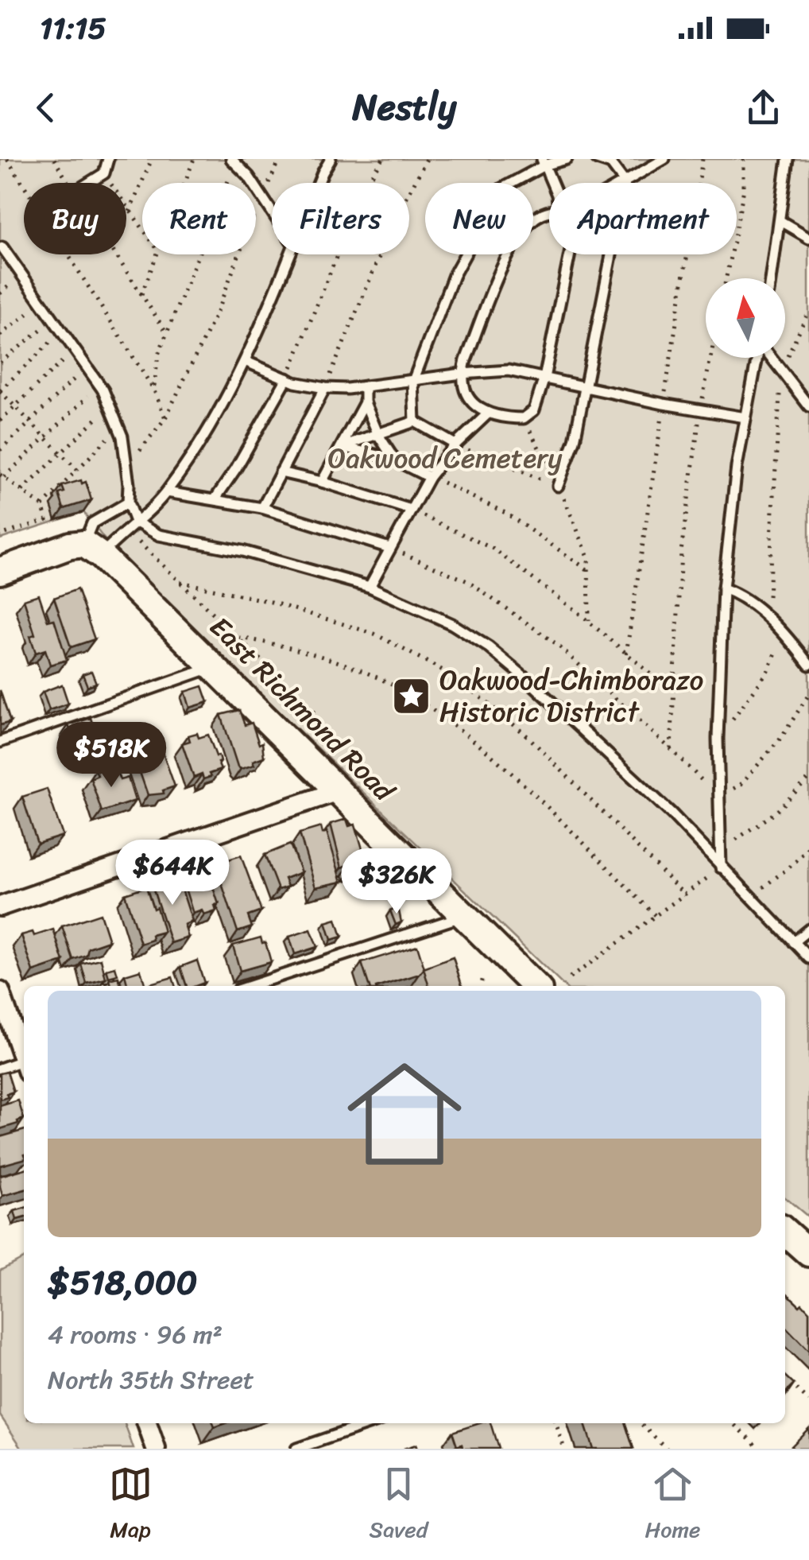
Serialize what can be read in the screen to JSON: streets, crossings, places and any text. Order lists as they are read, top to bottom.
{
  "streets": {
    "street": ["East Richmond Road"]
  },
  "parks": ["Oakwood Cemetery"],
  "places": {
    "place": ["Oakwood-Chimborazo Historic District"]
  },
  "north": "top",
  "page": {
    "status": "11:15",
    "header": "Nestly",
    "chip": [
      "Buy",
      "Rent",
      "Filters",
      "New",
      "Apartment"
    ],
    "price": ["$518K", "$644K", "$326K"],
    "list": [
      {
        "name": "$518,000",
        "note": "4 rooms · 96 m² · North 35th Street"
      }
    ],
    "tabs": ["Map", "Saved", "Home"]
  }
}
